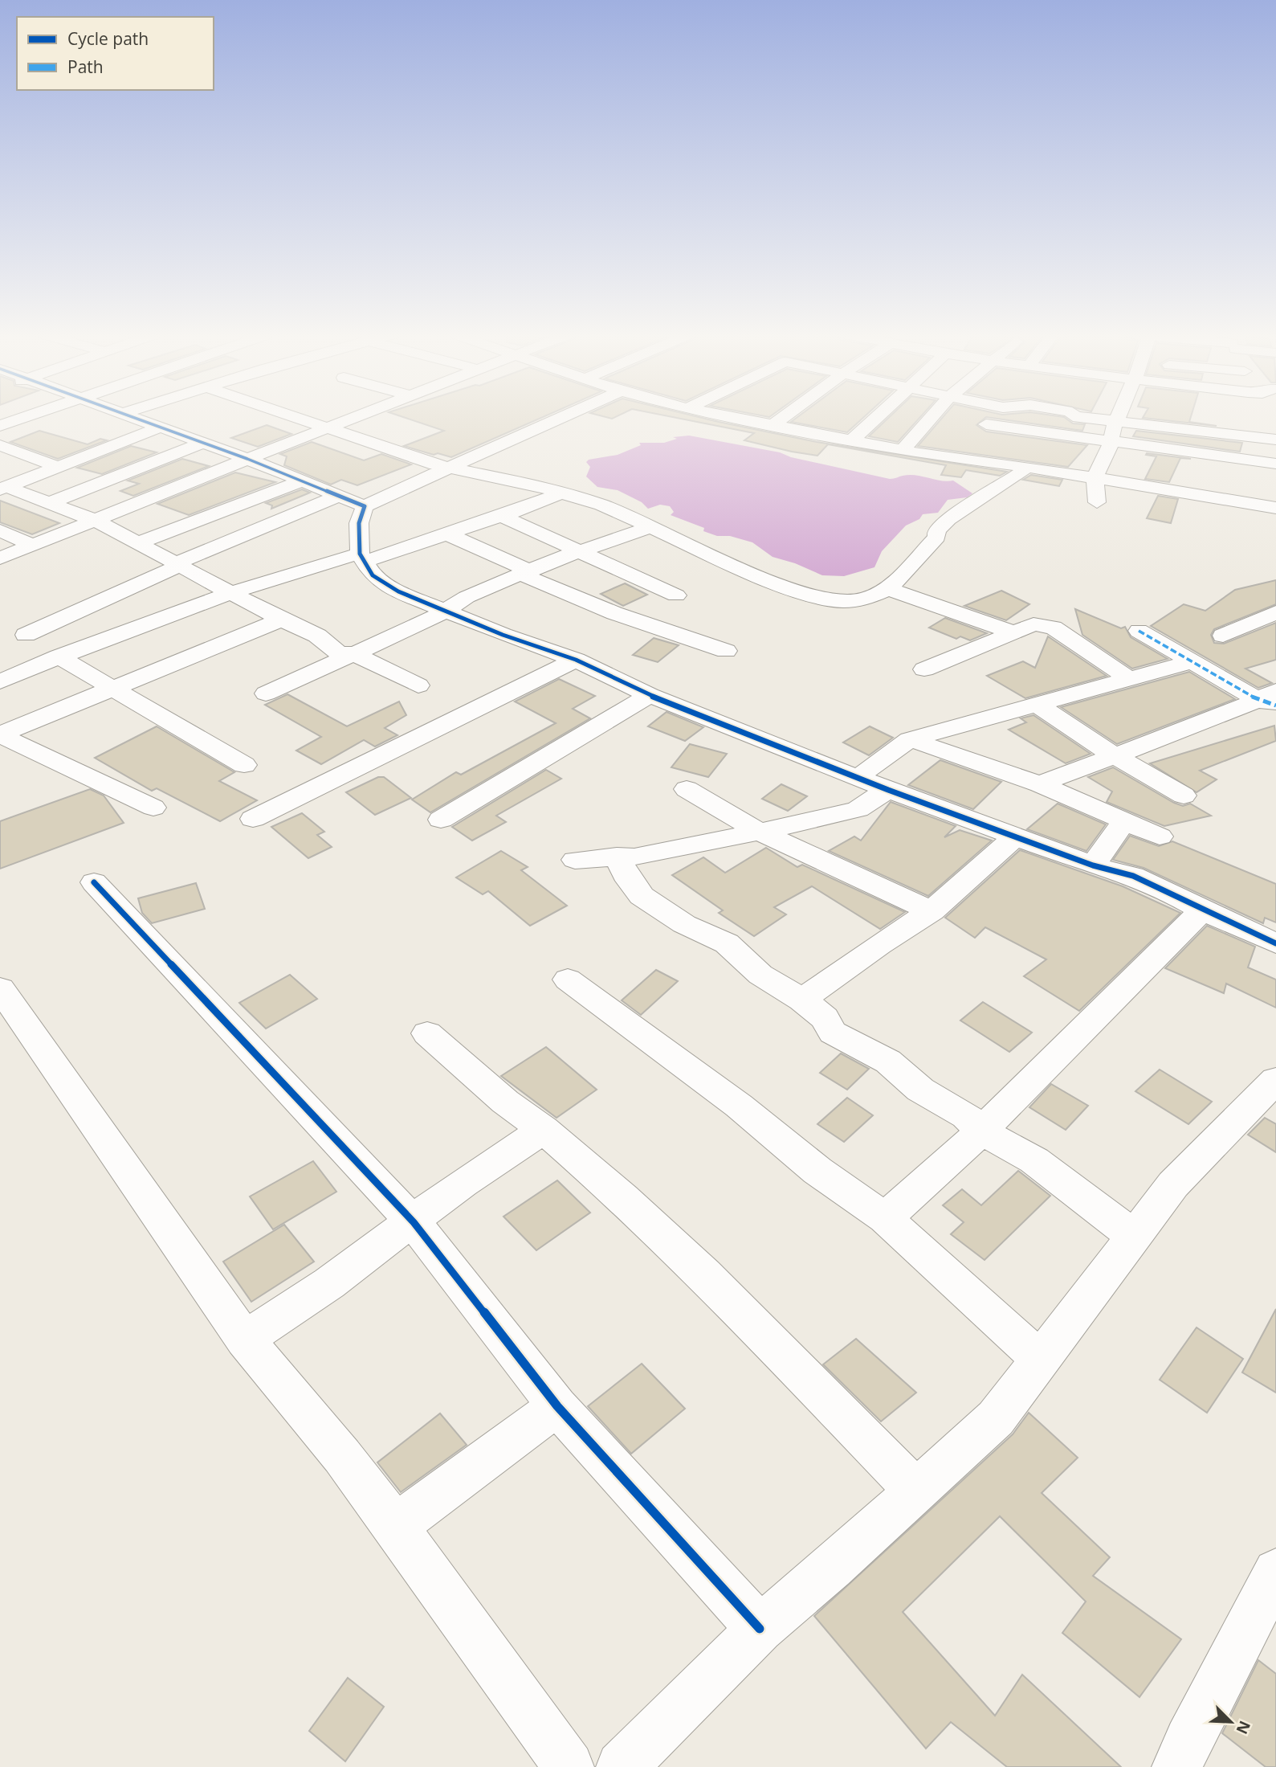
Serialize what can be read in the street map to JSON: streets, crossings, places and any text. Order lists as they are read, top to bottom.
{
  "legend": ["Cycle path", "Path"],
  "north": "bottom right"
}
